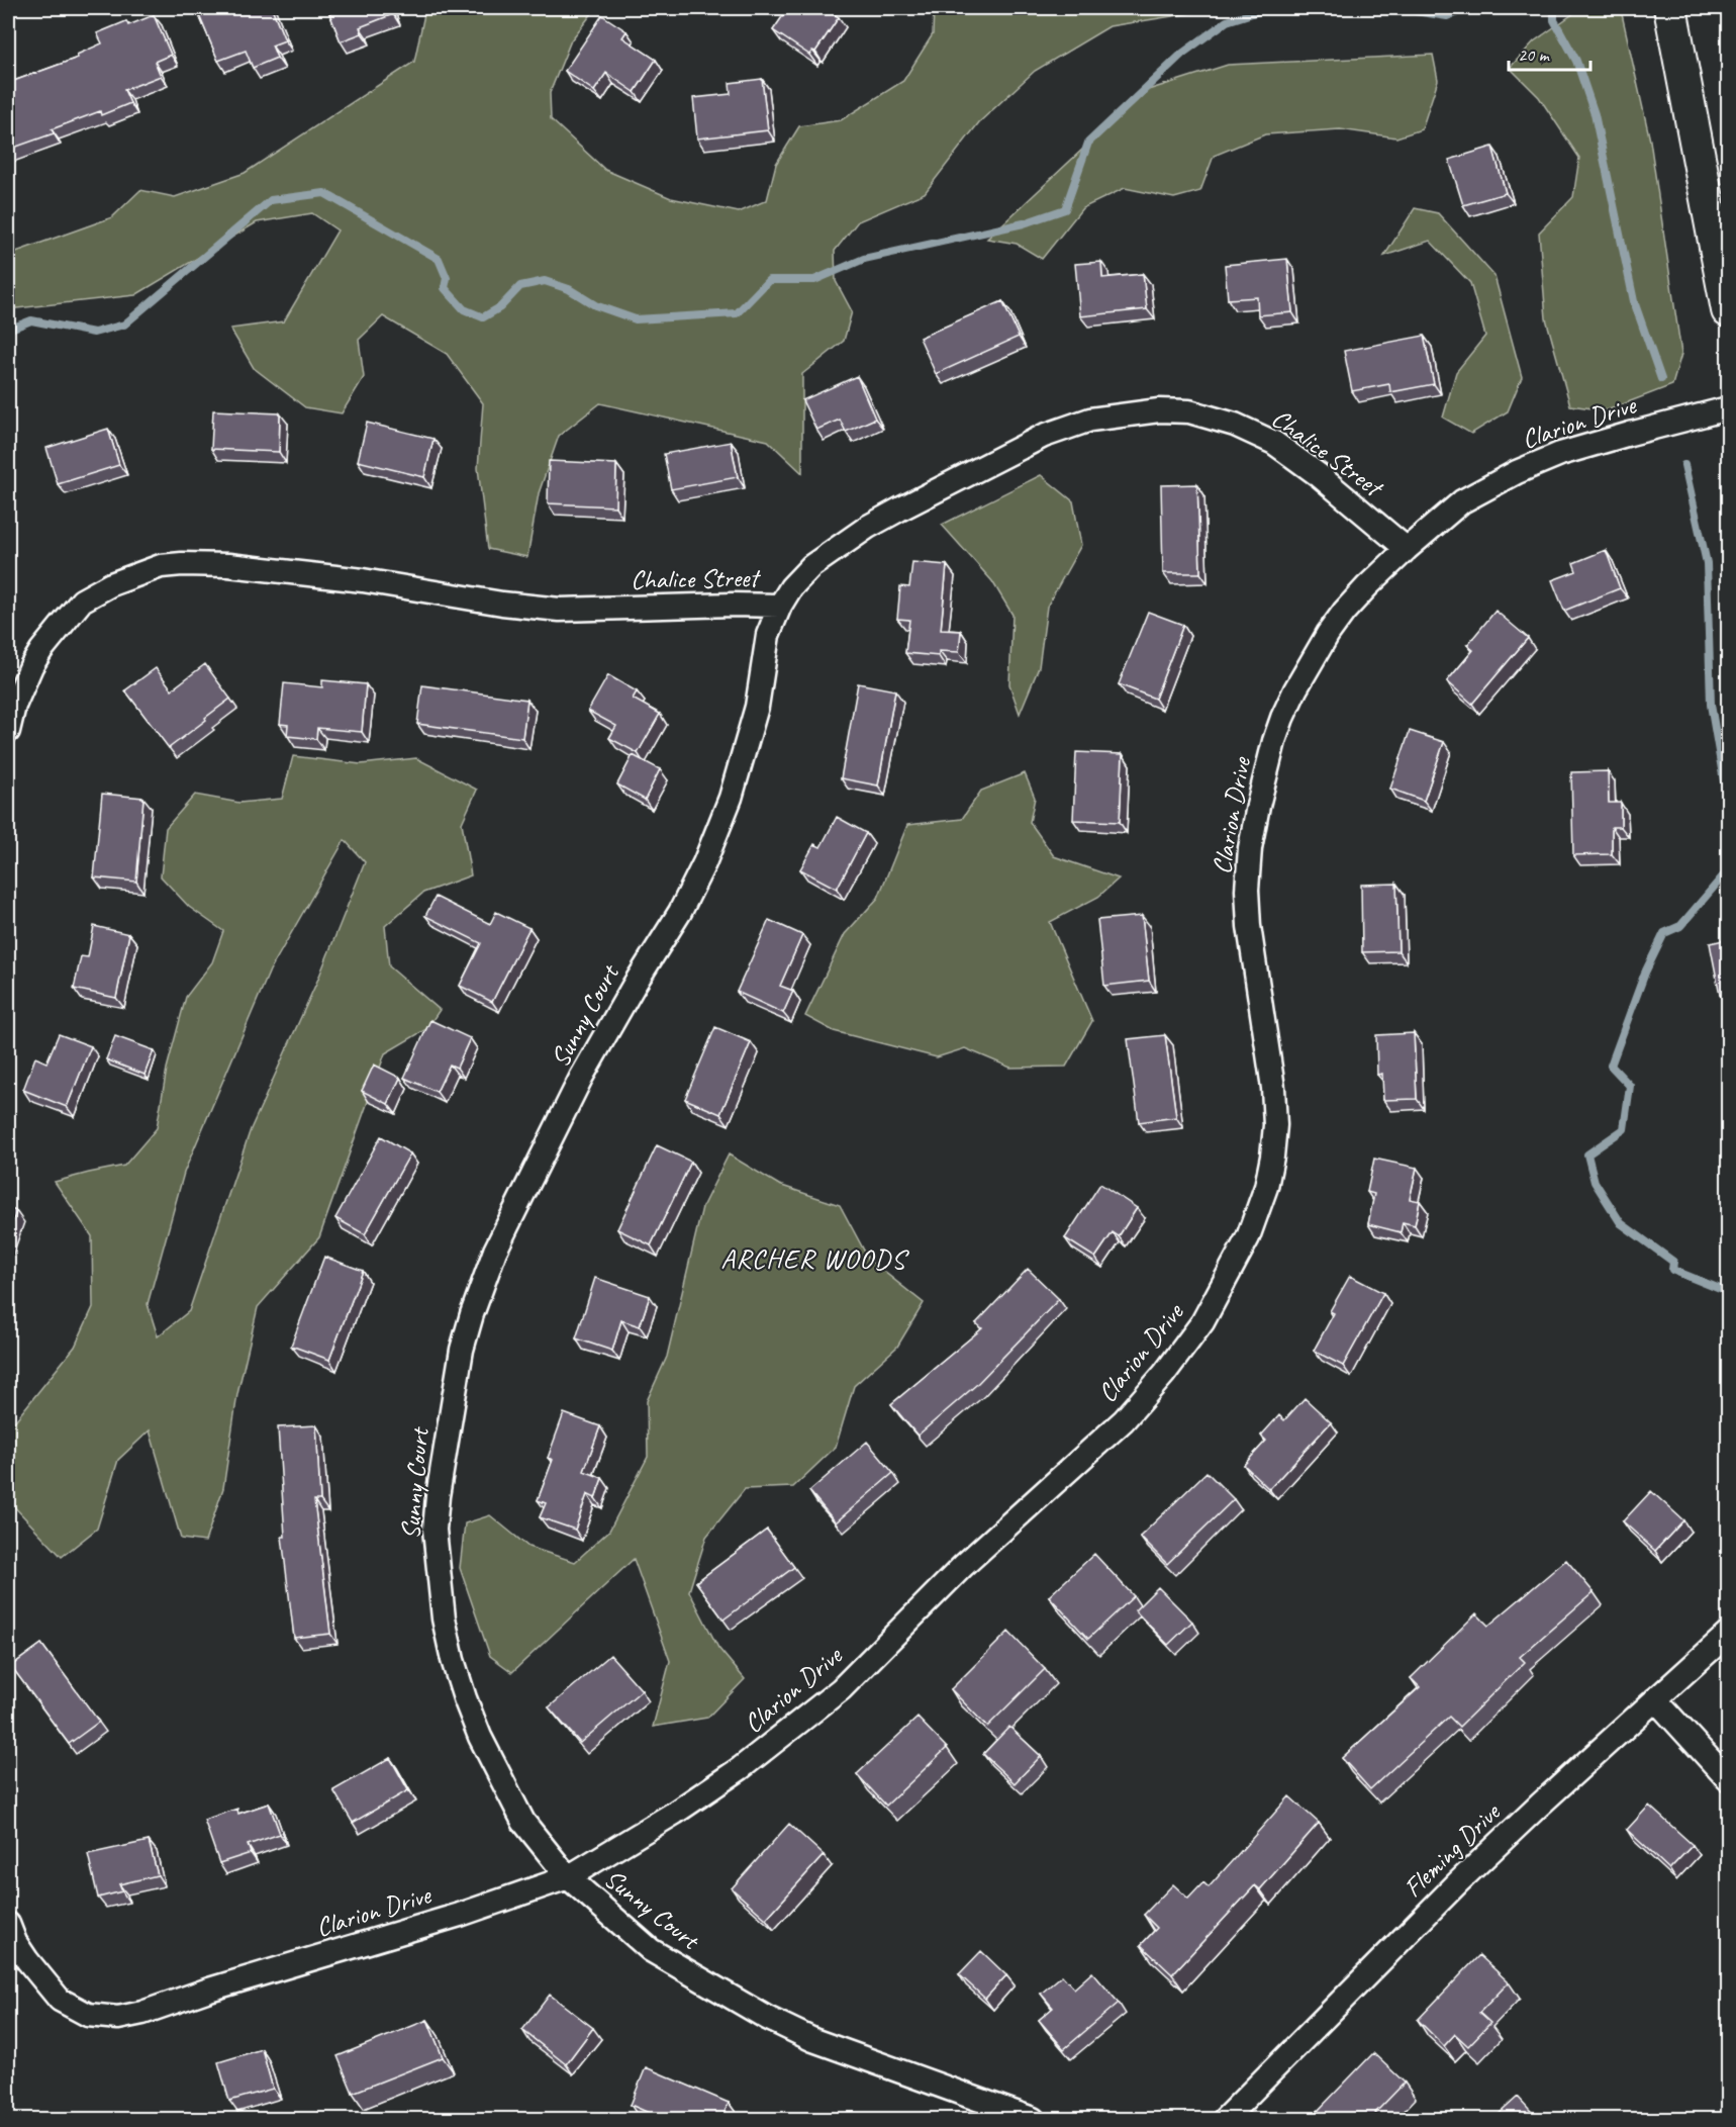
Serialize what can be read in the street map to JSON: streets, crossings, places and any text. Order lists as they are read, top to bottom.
{
  "streets": {
    "street": [
      "Clarion Drive",
      "Chalice Street",
      "Sunny Court",
      "Fleming Drive"
    ]
  },
  "crossings": [
    ["Clarion Drive", "Chalice Street"],
    ["Clarion Drive", "Sunny Court"],
    ["Chalice Street", "Sunny Court"]
  ],
  "districts": ["ARCHER WOODS"],
  "scale_bar": "20 m"
}
